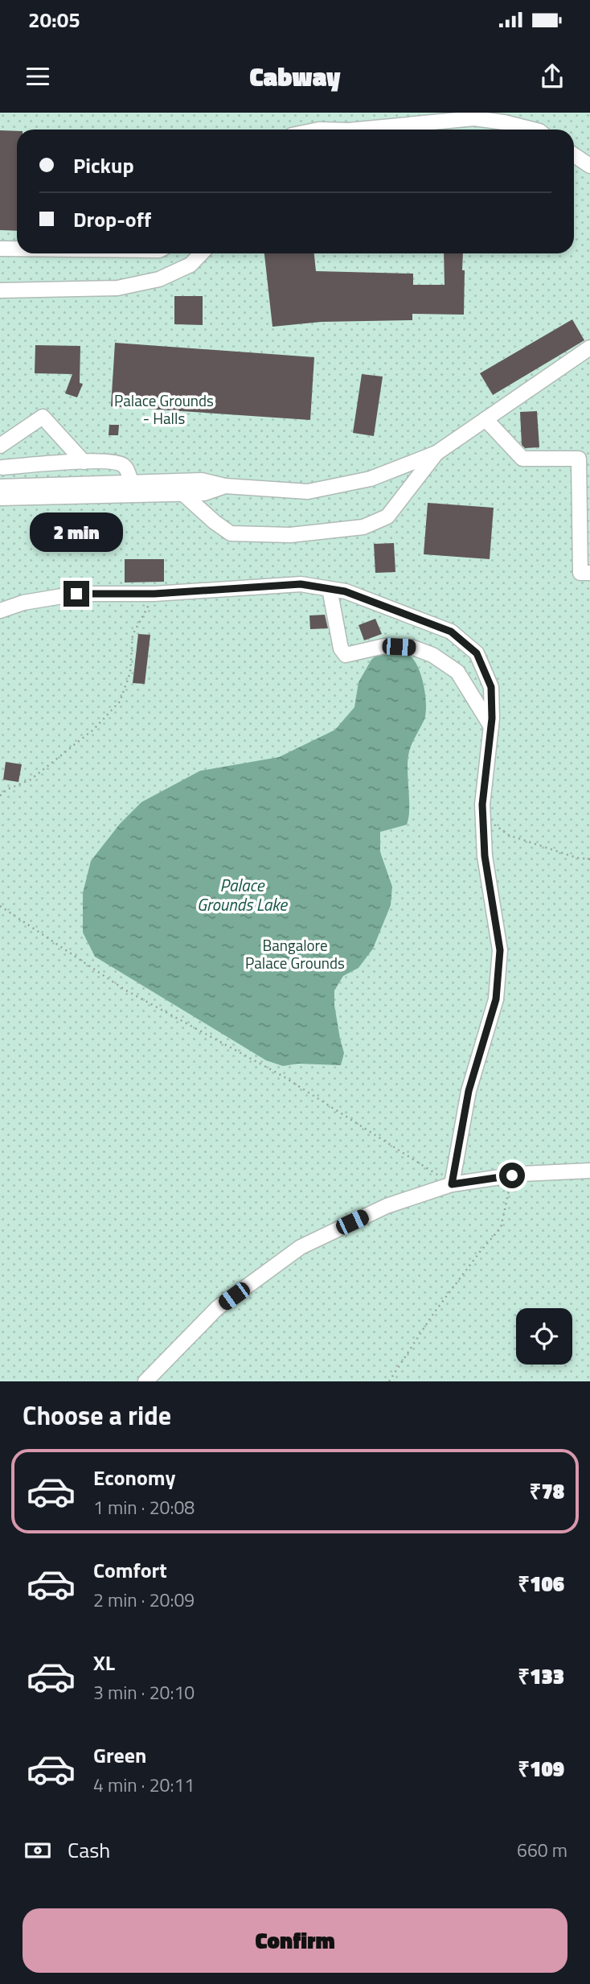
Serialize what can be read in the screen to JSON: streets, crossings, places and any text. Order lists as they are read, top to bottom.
{
  "water": ["Palace Grounds Lake"],
  "parks": ["Palace Grounds - Halls", "Bangalore Palace Grounds"],
  "page": {
    "status": "20:05",
    "header": "Cabway",
    "banner": ["Pickup", "Drop-off"],
    "bubble": "2 min",
    "heading": "Choose a ride",
    "list": [
      {
        "name": "Economy",
        "note": "1 min · 20:08",
        "value": "₹78"
      },
      {
        "name": "Comfort",
        "note": "2 min · 20:09",
        "value": "₹106"
      },
      {
        "name": "XL",
        "note": "3 min · 20:10",
        "value": "₹133"
      },
      {
        "name": "Green",
        "note": "4 min · 20:11",
        "value": "₹109"
      }
    ],
    "pay": ["Cash", "660 m"],
    "buttons": "Confirm"
  }
}
